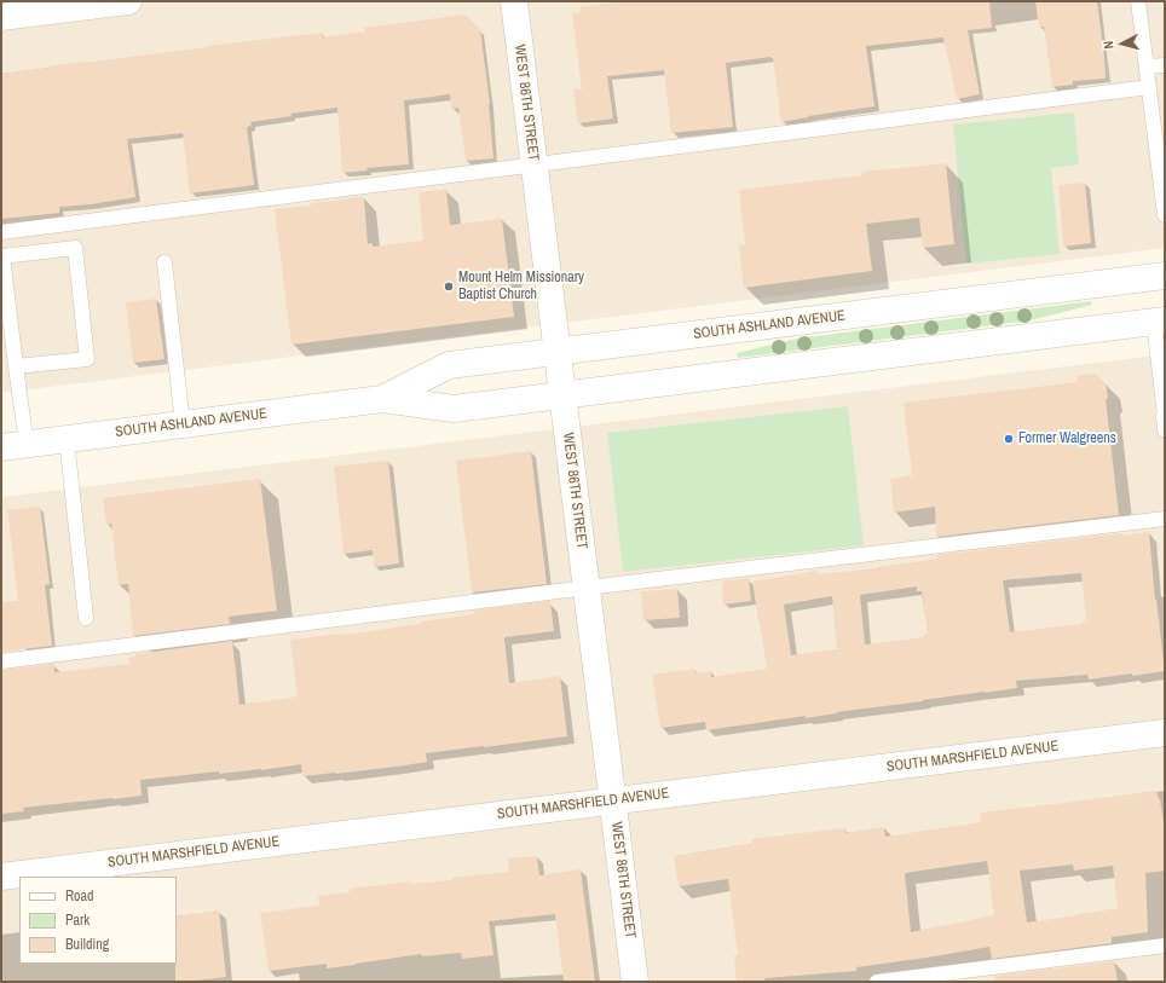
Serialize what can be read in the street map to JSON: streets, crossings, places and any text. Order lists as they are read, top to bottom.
{
  "streets": {
    "street": ["WEST 86TH STREET", "SOUTH ASHLAND AVENUE", "SOUTH MARSHFIELD AVENUE"]
  },
  "crossings": [
    ["WEST 86TH STREET", "SOUTH ASHLAND AVENUE"],
    ["WEST 86TH STREET", "SOUTH MARSHFIELD AVENUE"]
  ],
  "places": ["Mount Helm Missionary Baptist Church", "Former Walgreens"],
  "legend": ["Road", "Park", "Building"],
  "north": "left"
}
